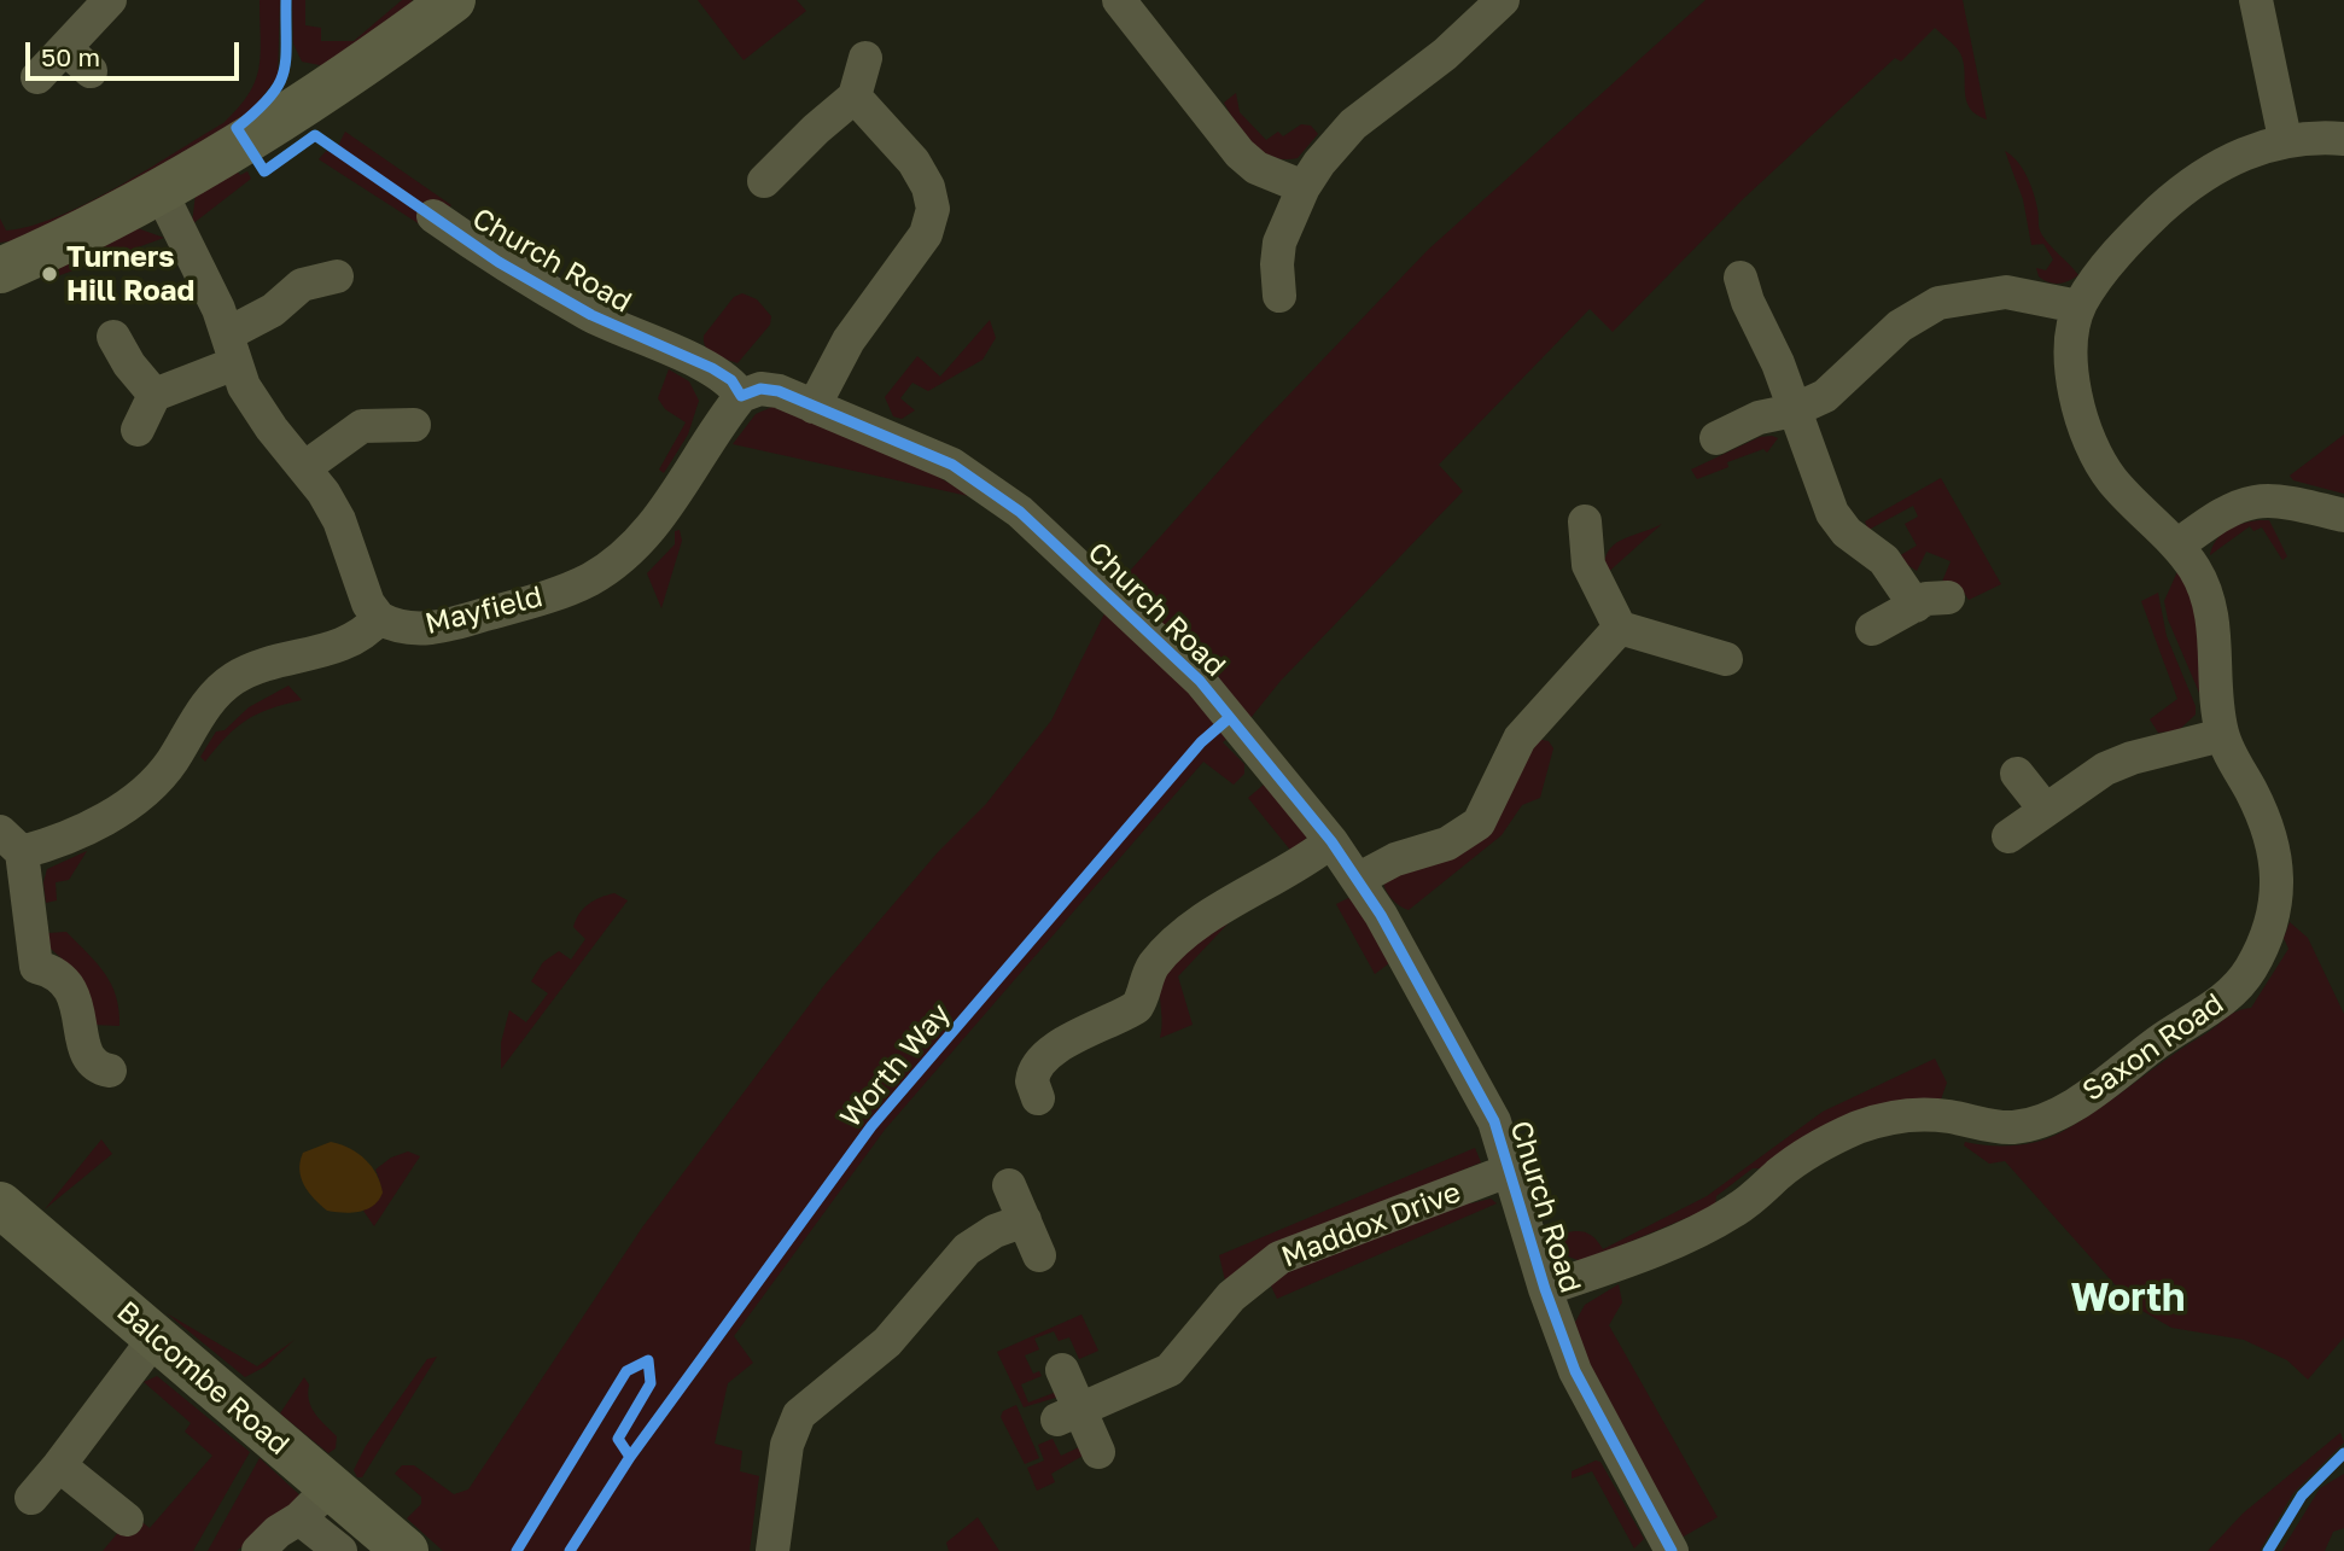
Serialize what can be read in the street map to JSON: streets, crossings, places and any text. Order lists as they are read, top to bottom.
{
  "streets": {
    "main road": ["Balcombe Road"],
    "street": [
      "Church Road",
      "Mayfield",
      "Saxon Road",
      "Maddox Drive"
    ],
    "cycle path": ["Worth Way"]
  },
  "crossings": [
    ["Church Road", "Mayfield"],
    ["Church Road", "Saxon Road"],
    ["Church Road", "Maddox Drive"]
  ],
  "districts": ["Worth"],
  "places": ["Turners Hill Road"],
  "scale_bar": "50 m"
}
